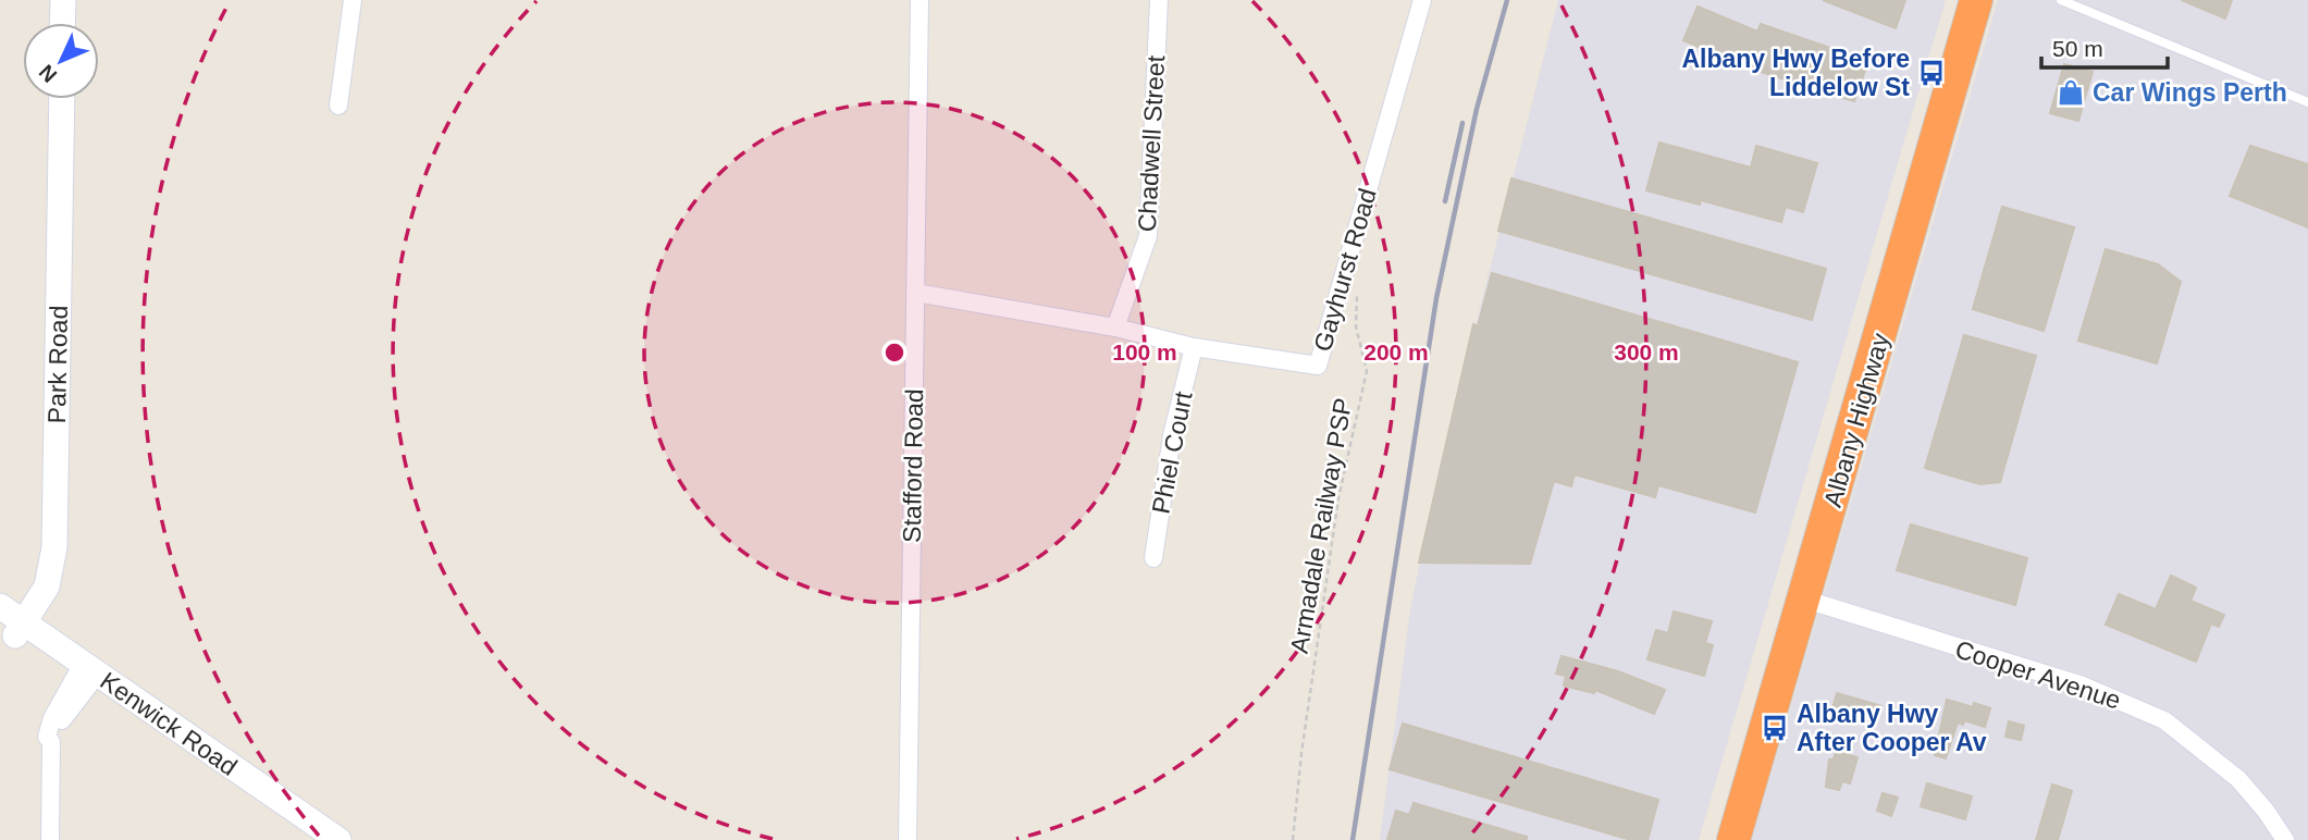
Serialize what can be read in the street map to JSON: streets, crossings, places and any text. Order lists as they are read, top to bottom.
{
  "streets": {
    "highway": ["Albany Highway"],
    "main road": ["Park Road", "Kenwick Road"],
    "street": [
      "Chadwell Street",
      "Gayhurst Road",
      "Phiel Court",
      "Stafford Road",
      "Cooper Avenue"
    ],
    "path": ["Armadale Railway PSP"]
  },
  "crossings": [
    ["Chadwell Street", "Gayhurst Road"],
    ["Gayhurst Road", "Phiel Court"],
    ["Gayhurst Road", "Stafford Road"],
    ["Park Road", "Kenwick Road"],
    ["Albany Highway", "Cooper Avenue"]
  ],
  "places": {
    "bus stop": ["Albany Hwy Before Liddelow St", "Albany Hwy After Cooper Av"],
    "shop": ["Car Wings Perth"]
  },
  "scale_bar": "50 m",
  "north": "bottom left",
  "rings": ["100 m", "200 m", "300 m"]
}
